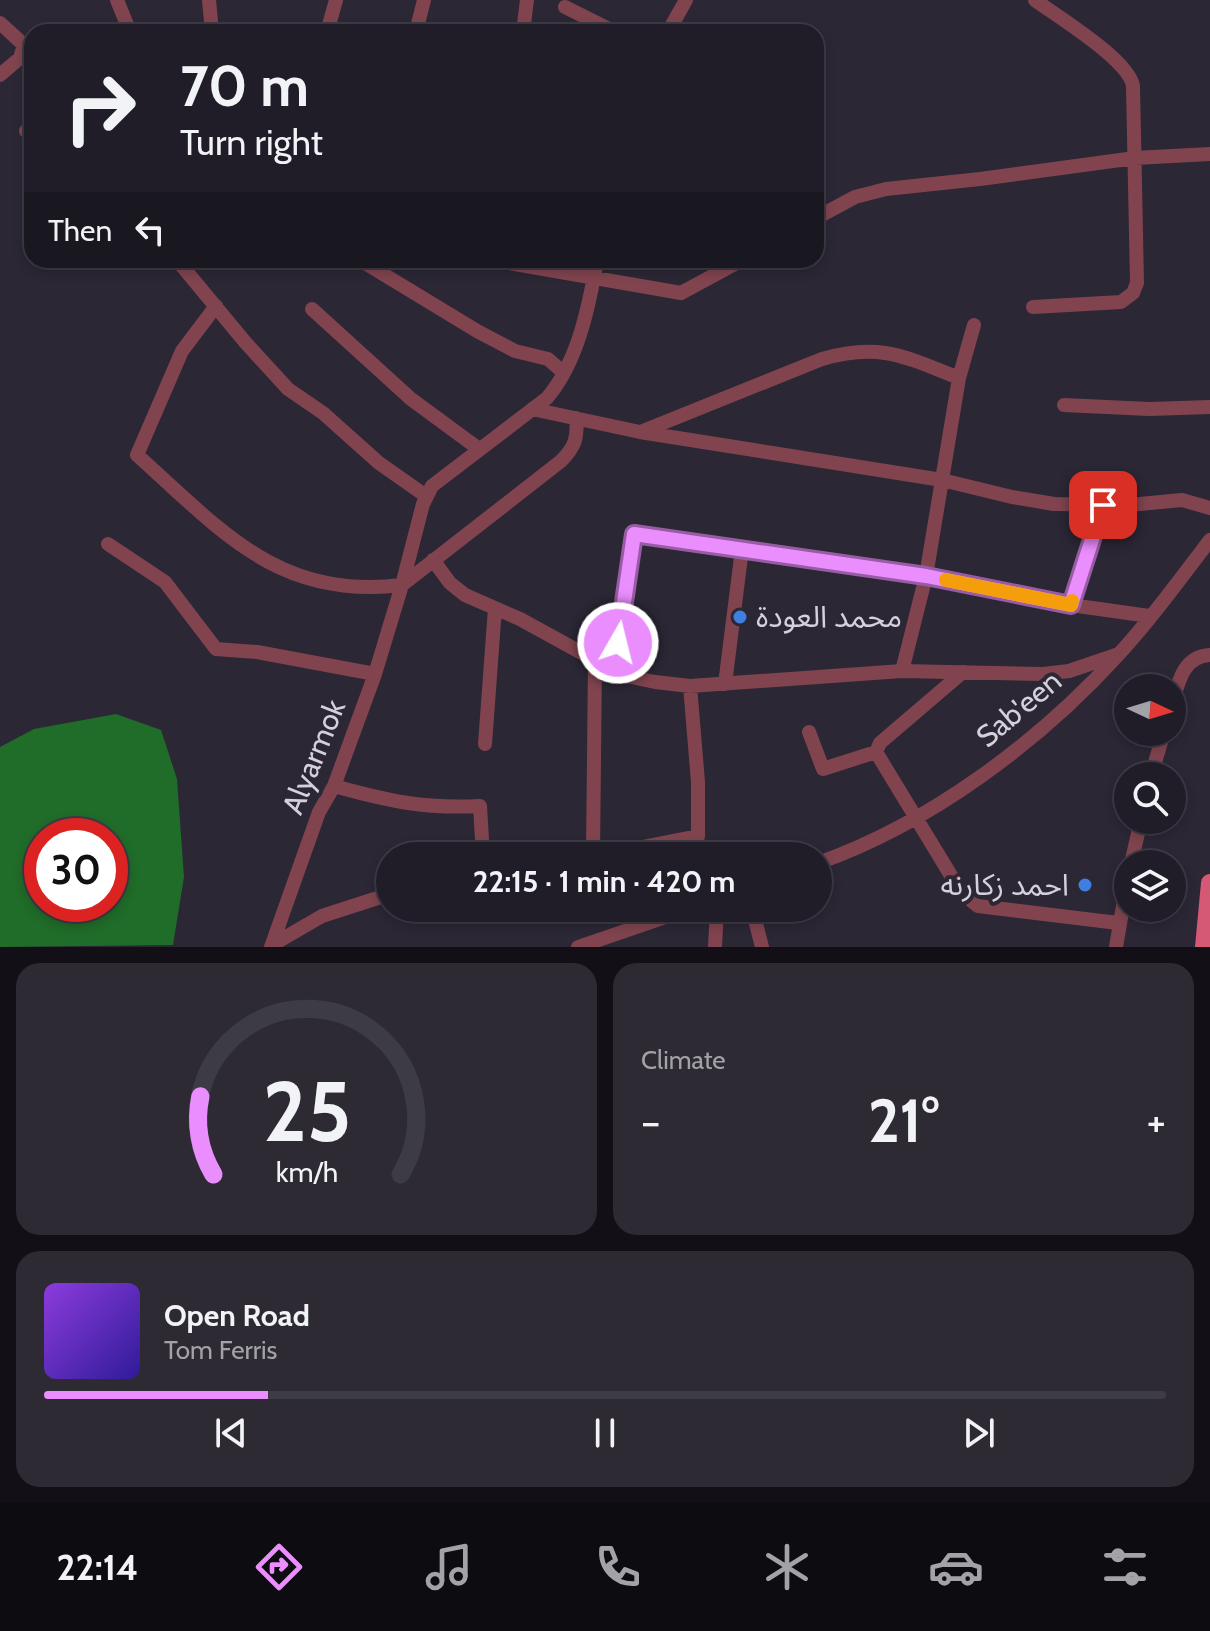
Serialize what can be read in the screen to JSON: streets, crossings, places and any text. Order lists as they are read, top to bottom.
{
  "streets": {
    "street": ["Sab'een", "Alyarmok"]
  },
  "places": ["محمد العودة", "احمد زكارنه"],
  "north": "right",
  "page": {
    "turn": ["70 m", "Turn right"],
    "then": "Then",
    "limit": "30",
    "trip": "22:15 · 1 min · 420 m",
    "tile": "Climate",
    "heat": ["−", "21°", "+"],
    "song": ["Open Road", "Tom Ferris"],
    "tabs": "22:14",
    "gauge": ["25", "km/h"]
  }
}
